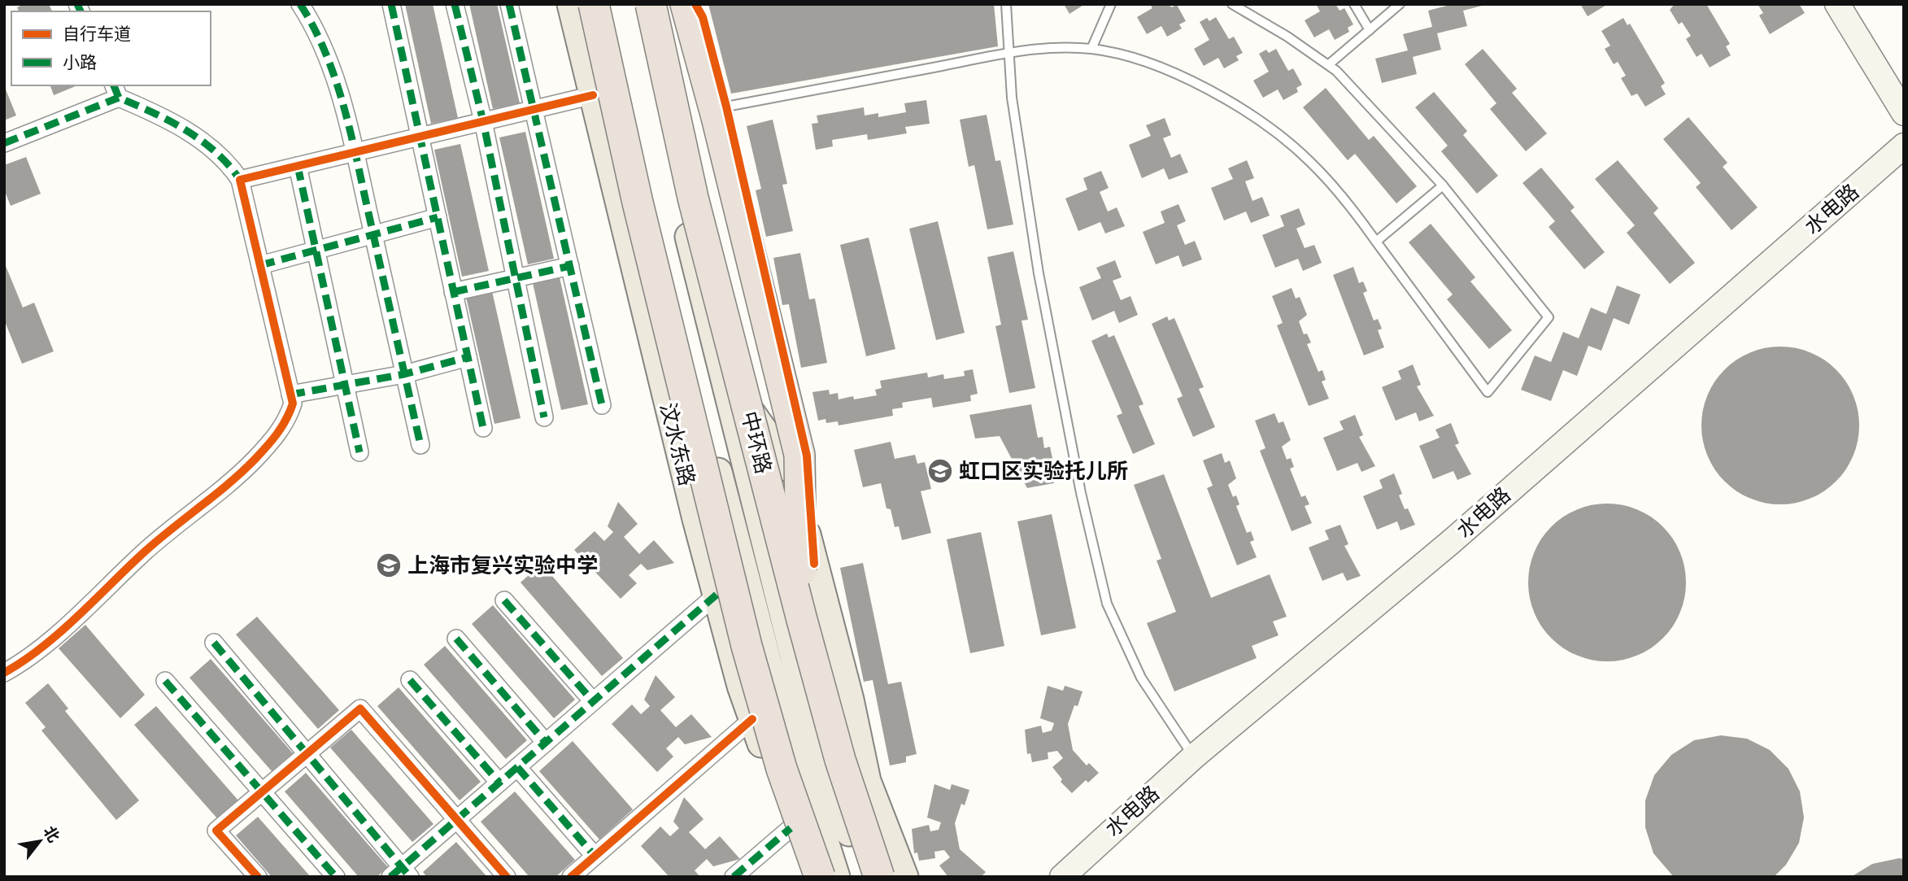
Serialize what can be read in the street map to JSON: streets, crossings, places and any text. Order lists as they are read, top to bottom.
{
  "streets": {
    "highway": ["中环路"],
    "main road": ["水电路", "汶水东路"]
  },
  "places": {
    "school or university": ["虹口区实验托儿所", "上海市复兴实验中学"]
  },
  "legend": ["自行车道", "小路"],
  "north": "top right"
}
